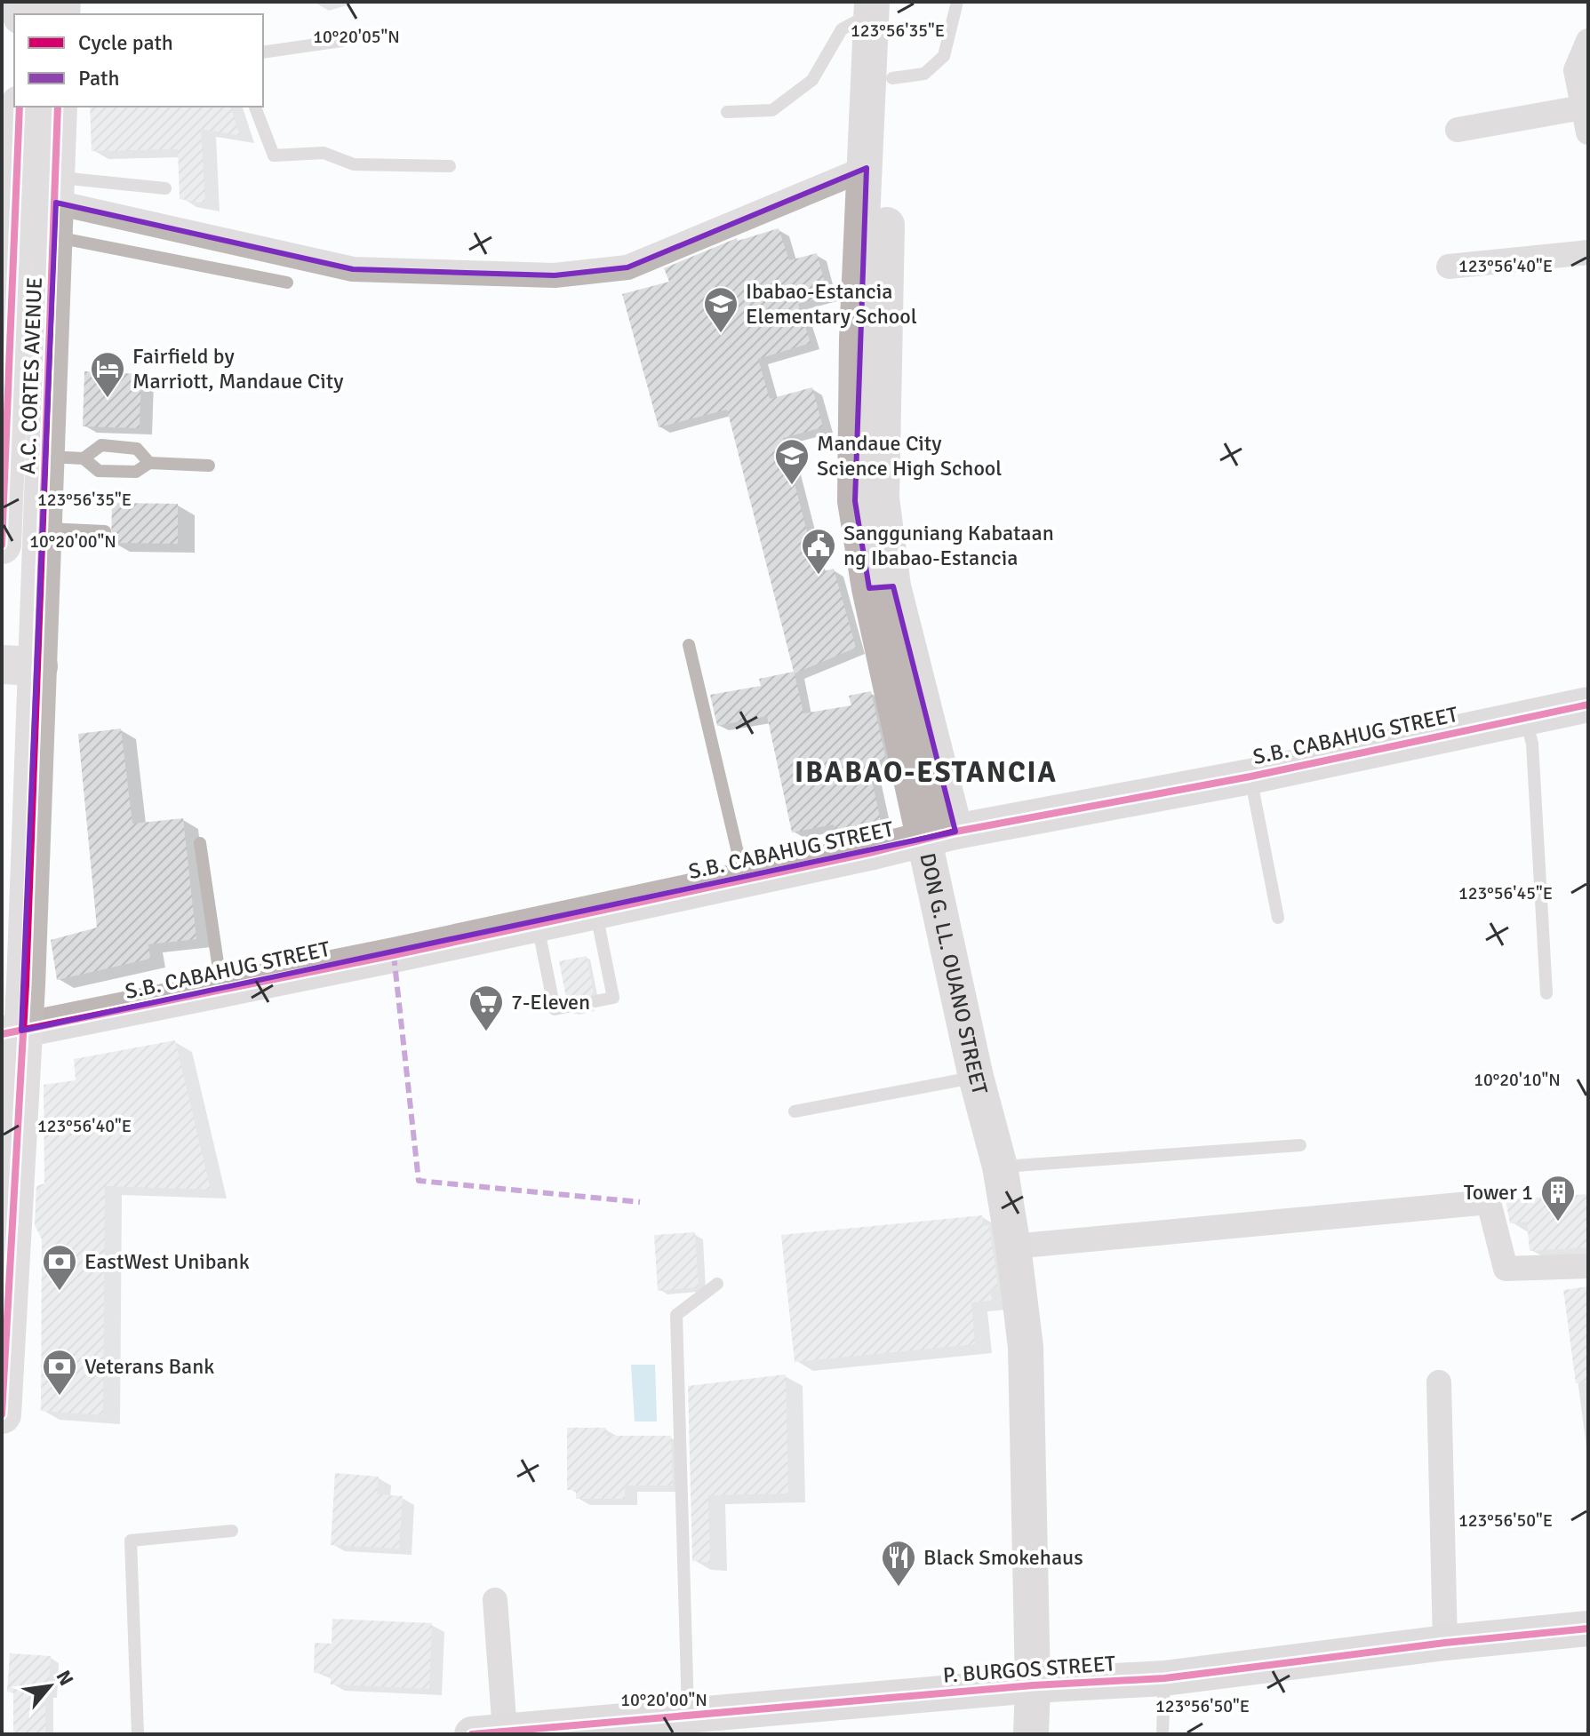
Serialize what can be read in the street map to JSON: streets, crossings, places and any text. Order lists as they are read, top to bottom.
{
  "streets": {
    "main road": ["A.C. CORTES AVENUE"],
    "street": ["S.B. CABAHUG STREET", "DON G. LL. OUANO STREET", "P. BURGOS STREET"]
  },
  "crossings": [
    ["A.C. CORTES AVENUE", "S.B. CABAHUG STREET"],
    ["S.B. CABAHUG STREET", "DON G. LL. OUANO STREET"],
    ["DON G. LL. OUANO STREET", "P. BURGOS STREET"]
  ],
  "districts": ["IBABAO-ESTANCIA"],
  "places": {
    "school or university": ["Ibabao-Estancia Elementary School", "Mandaue City Science High School"],
    "hotel": ["Fairfield by Marriott, Mandaue City"],
    "public building": ["Sangguniang Kabataan ng Ibabao-Estancia"],
    "supermarket": ["7-Eleven"],
    "building": ["Tower 1"],
    "bank": ["EastWest Unibank", "Veterans Bank"],
    "restaurant": ["Black Smokehaus"]
  },
  "legend": ["Cycle path", "Path"],
  "north": "top right",
  "coordinates": [
    "123°56'35\"E",
    "10°20'05\"N",
    "123°56'40\"E",
    "10°20'00\"N",
    "123°56'45\"E",
    "10°20'10\"N",
    "123°56'50\"E"
  ]
}
